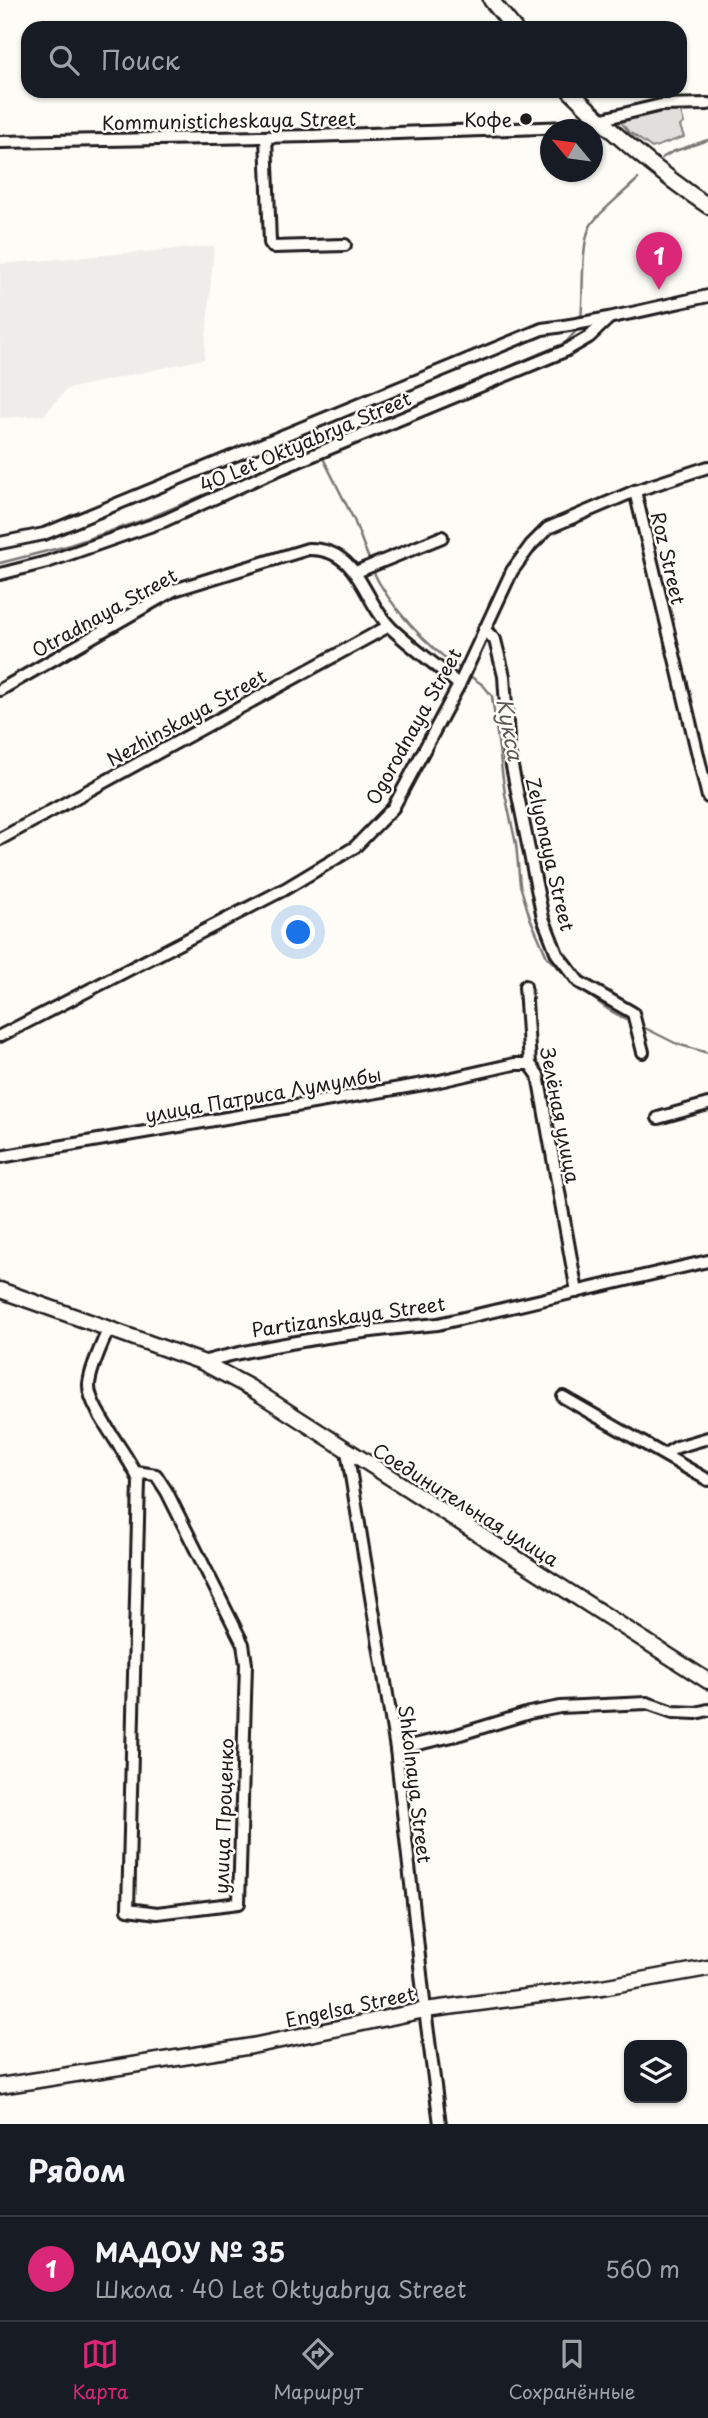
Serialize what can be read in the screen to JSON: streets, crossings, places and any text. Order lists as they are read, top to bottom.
{
  "streets": {
    "street": [
      "Kommunisticheskaya Street",
      "40 Let Oktyabrya Street",
      "Roz Street",
      "Otradnaya Street",
      "Nezhinskaya Street",
      "Ogorodnaya Street",
      "Zelyonaya Street",
      "улица Патриса Лумумбы",
      "Зелёная улица",
      "Partizanskaya Street",
      "Соединительная улица",
      "Shkolnaya Street",
      "улица Проценко",
      "Engelsa Street"
    ]
  },
  "crossings": [
    ["Roz Street", "Ogorodnaya Street"],
    ["Ogorodnaya Street", "Zelyonaya Street"],
    ["улица Патриса Лумумбы", "Зелёная улица"],
    ["Зелёная улица", "Partizanskaya Street"],
    ["Partizanskaya Street", "Соединительная улица"],
    ["Соединительная улица", "Shkolnaya Street"],
    ["Shkolnaya Street", "Engelsa Street"]
  ],
  "water": ["Кукса"],
  "places": ["Кофе"],
  "north": "top left",
  "page": {
    "search": "Поиск",
    "pins": "1",
    "heading": "Рядом",
    "list": [
      {
        "mark": "1",
        "name": "МАДОУ № 35",
        "note": "Школа · 40 Let Oktyabrya Street",
        "value": "560 m"
      }
    ],
    "nav": ["Карта", "Маршрут", "Сохранённые"]
  }
}
